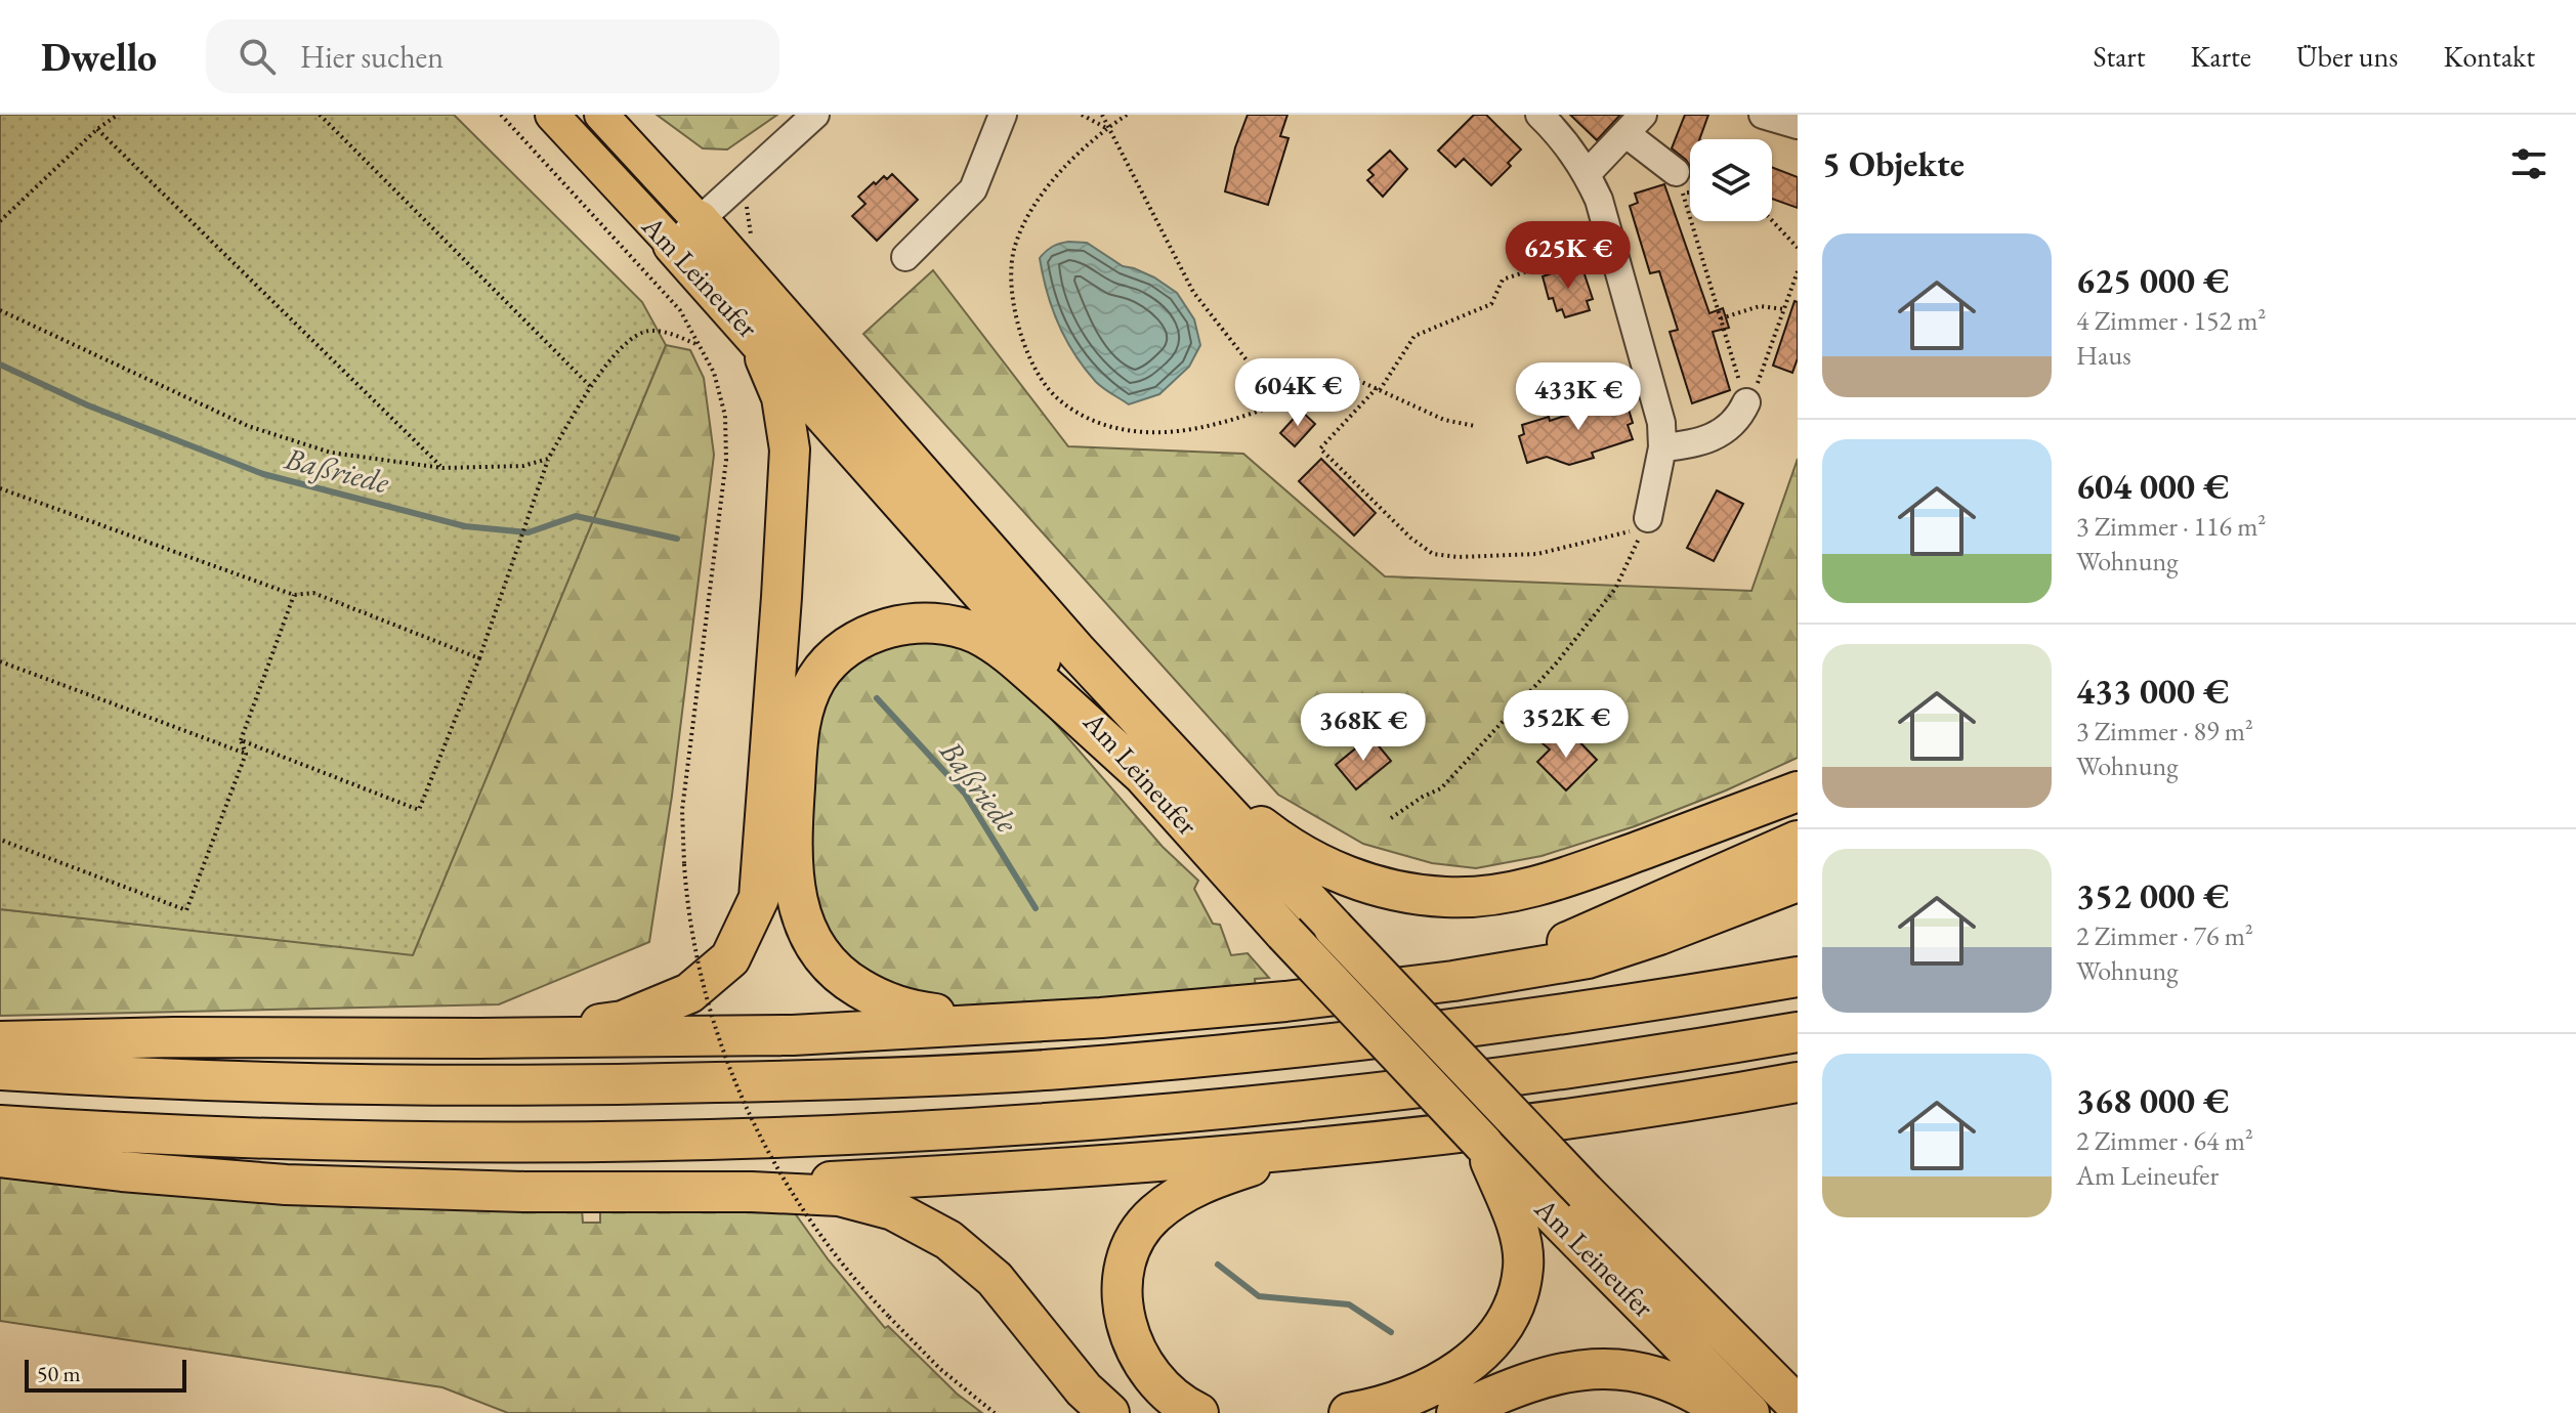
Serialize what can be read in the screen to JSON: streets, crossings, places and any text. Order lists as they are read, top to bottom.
{
  "streets": {
    "highway": ["Am Leineufer"]
  },
  "water": ["Baßriede"],
  "scale_bar": "50 m",
  "page": {
    "header": "Dwello",
    "search": "Hier suchen",
    "nav": [
      "Start",
      "Karte",
      "Über uns",
      "Kontakt"
    ],
    "heading": "5 Objekte",
    "list": [
      {
        "name": "625 000 €",
        "note": "4 Zimmer · 152 m² · Haus"
      },
      {
        "name": "604 000 €",
        "note": "3 Zimmer · 116 m² · Wohnung"
      },
      {
        "name": "433 000 €",
        "note": "3 Zimmer · 89 m² · Wohnung"
      },
      {
        "name": "352 000 €",
        "note": "2 Zimmer · 76 m² · Wohnung"
      },
      {
        "name": "368 000 €",
        "note": "2 Zimmer · 64 m² · Am Leineufer"
      }
    ],
    "price": [
      "625K €",
      "604K €",
      "433K €",
      "352K €",
      "368K €"
    ],
    "scale": "50 m"
  }
}
